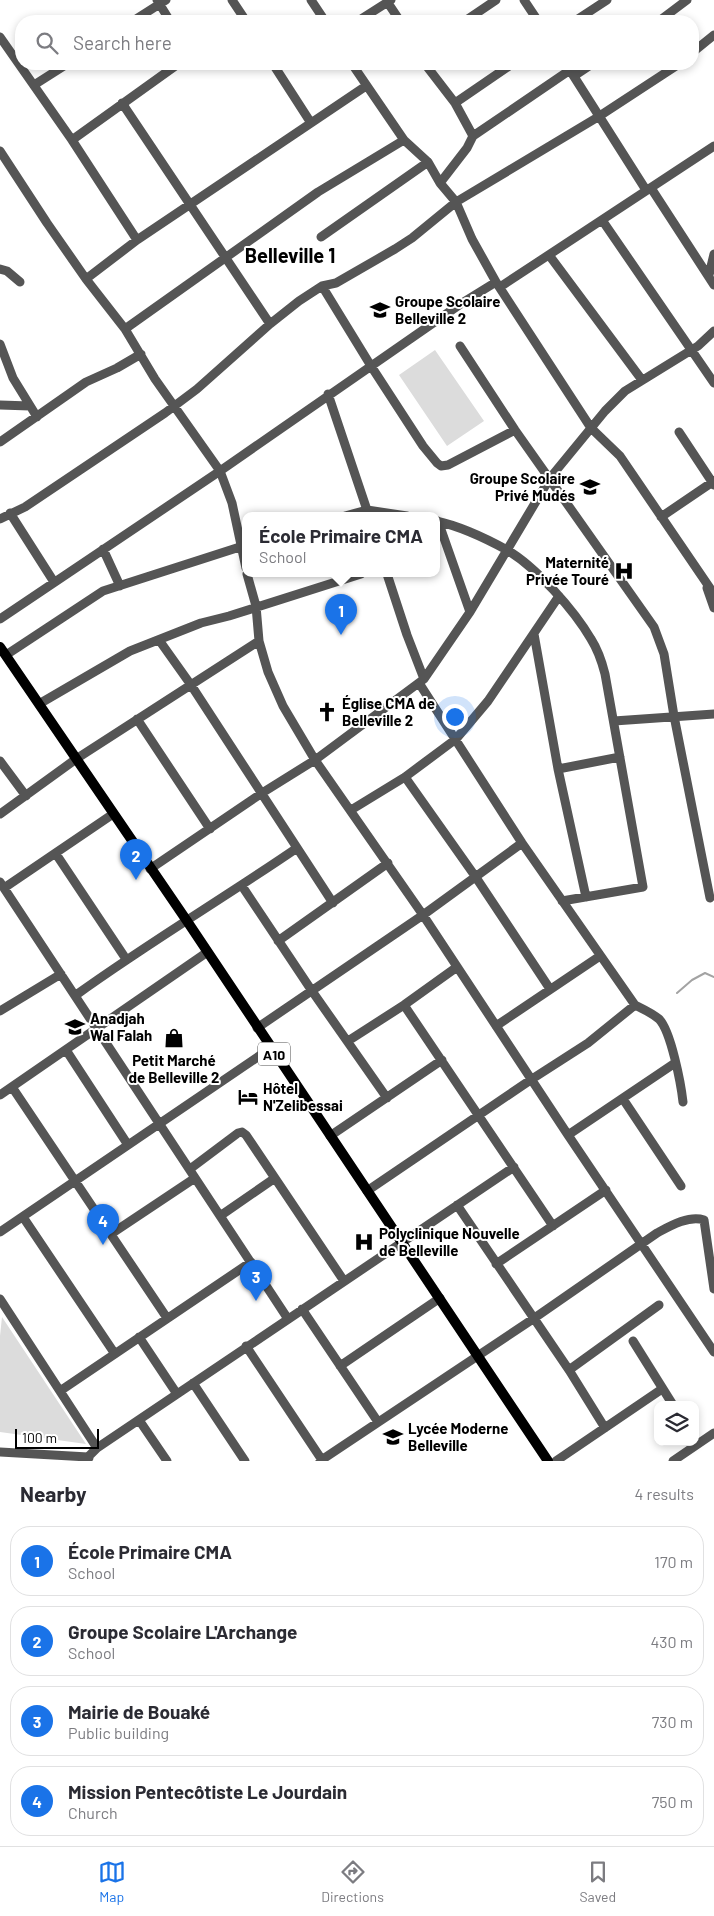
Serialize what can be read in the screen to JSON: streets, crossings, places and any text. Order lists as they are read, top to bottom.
{
  "streets": {
    "main road": ["A10"]
  },
  "districts": ["Belleville 1"],
  "places": {
    "school or university": [
      "Groupe Scolaire Belleville 2",
      "Groupe Scolaire Privé Mudés",
      "Anadjah Wal Falah",
      "Lycée Moderne Belleville"
    ],
    "hospital": ["Maternité Privée Touré", "Polyclinique Nouvelle de Belleville"],
    "church": ["Église CMA de Belleville 2"],
    "shop": ["Petit Marché de Belleville 2"],
    "hotel": ["Hôtel N'Zelibessai"]
  },
  "scale_bar": "100 m",
  "page": {
    "search": "Search here",
    "popup": ["École Primaire CMA", "School"],
    "pins": [
      "1",
      "2",
      "4",
      "3"
    ],
    "scale": "100 m",
    "heading": ["Nearby", "4 results"],
    "list": [
      {
        "mark": "1",
        "name": "École Primaire CMA",
        "note": "School",
        "value": "170 m"
      },
      {
        "mark": "2",
        "name": "Groupe Scolaire L'Archange",
        "note": "School",
        "value": "430 m"
      },
      {
        "mark": "3",
        "name": "Mairie de Bouaké",
        "note": "Public building",
        "value": "730 m"
      },
      {
        "mark": "4",
        "name": "Mission Pentecôtiste Le Jourdain",
        "note": "Church",
        "value": "750 m"
      }
    ],
    "nav": ["Map", "Directions", "Saved"]
  }
}
